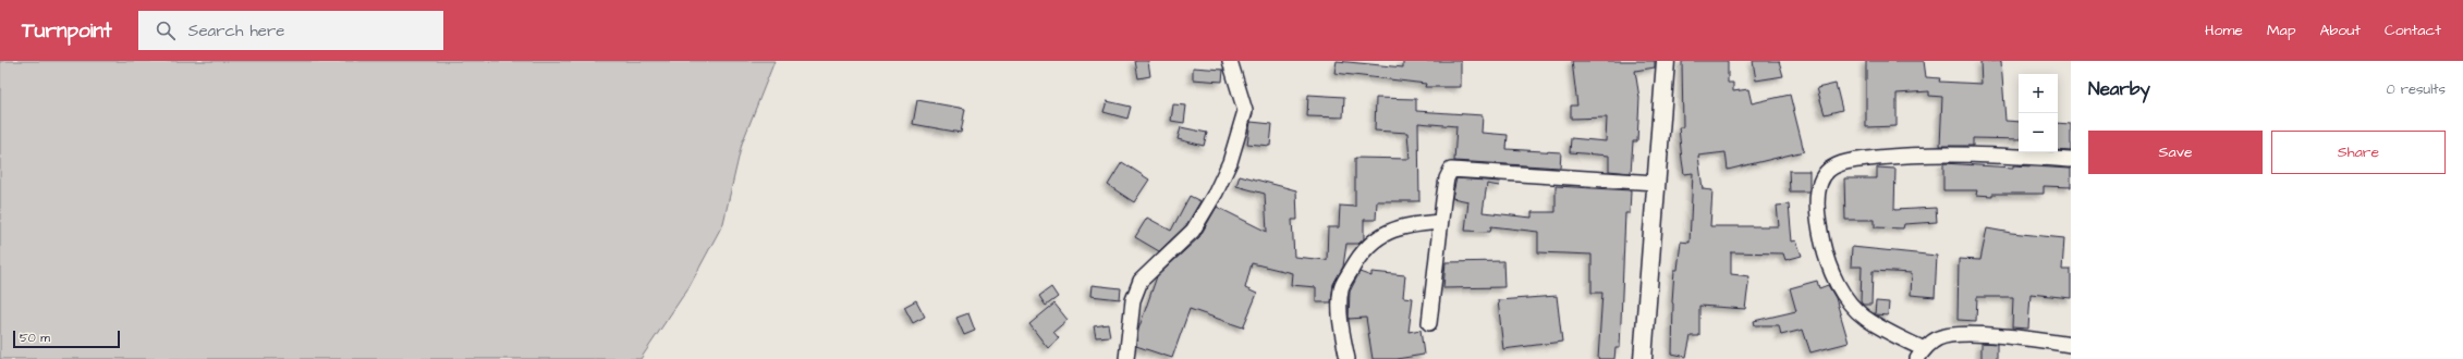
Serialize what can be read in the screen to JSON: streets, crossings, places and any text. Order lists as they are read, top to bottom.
{
  "scale_bar": "50 m",
  "page": {
    "header": "Turnpoint",
    "search": "Search here",
    "nav": [
      "Home",
      "Map",
      "About",
      "Contact"
    ],
    "heading": ["Nearby", "0 results"],
    "map_buttons": ["+", "−"],
    "buttons": ["Save", "Share"],
    "scale": "50 m"
  }
}
